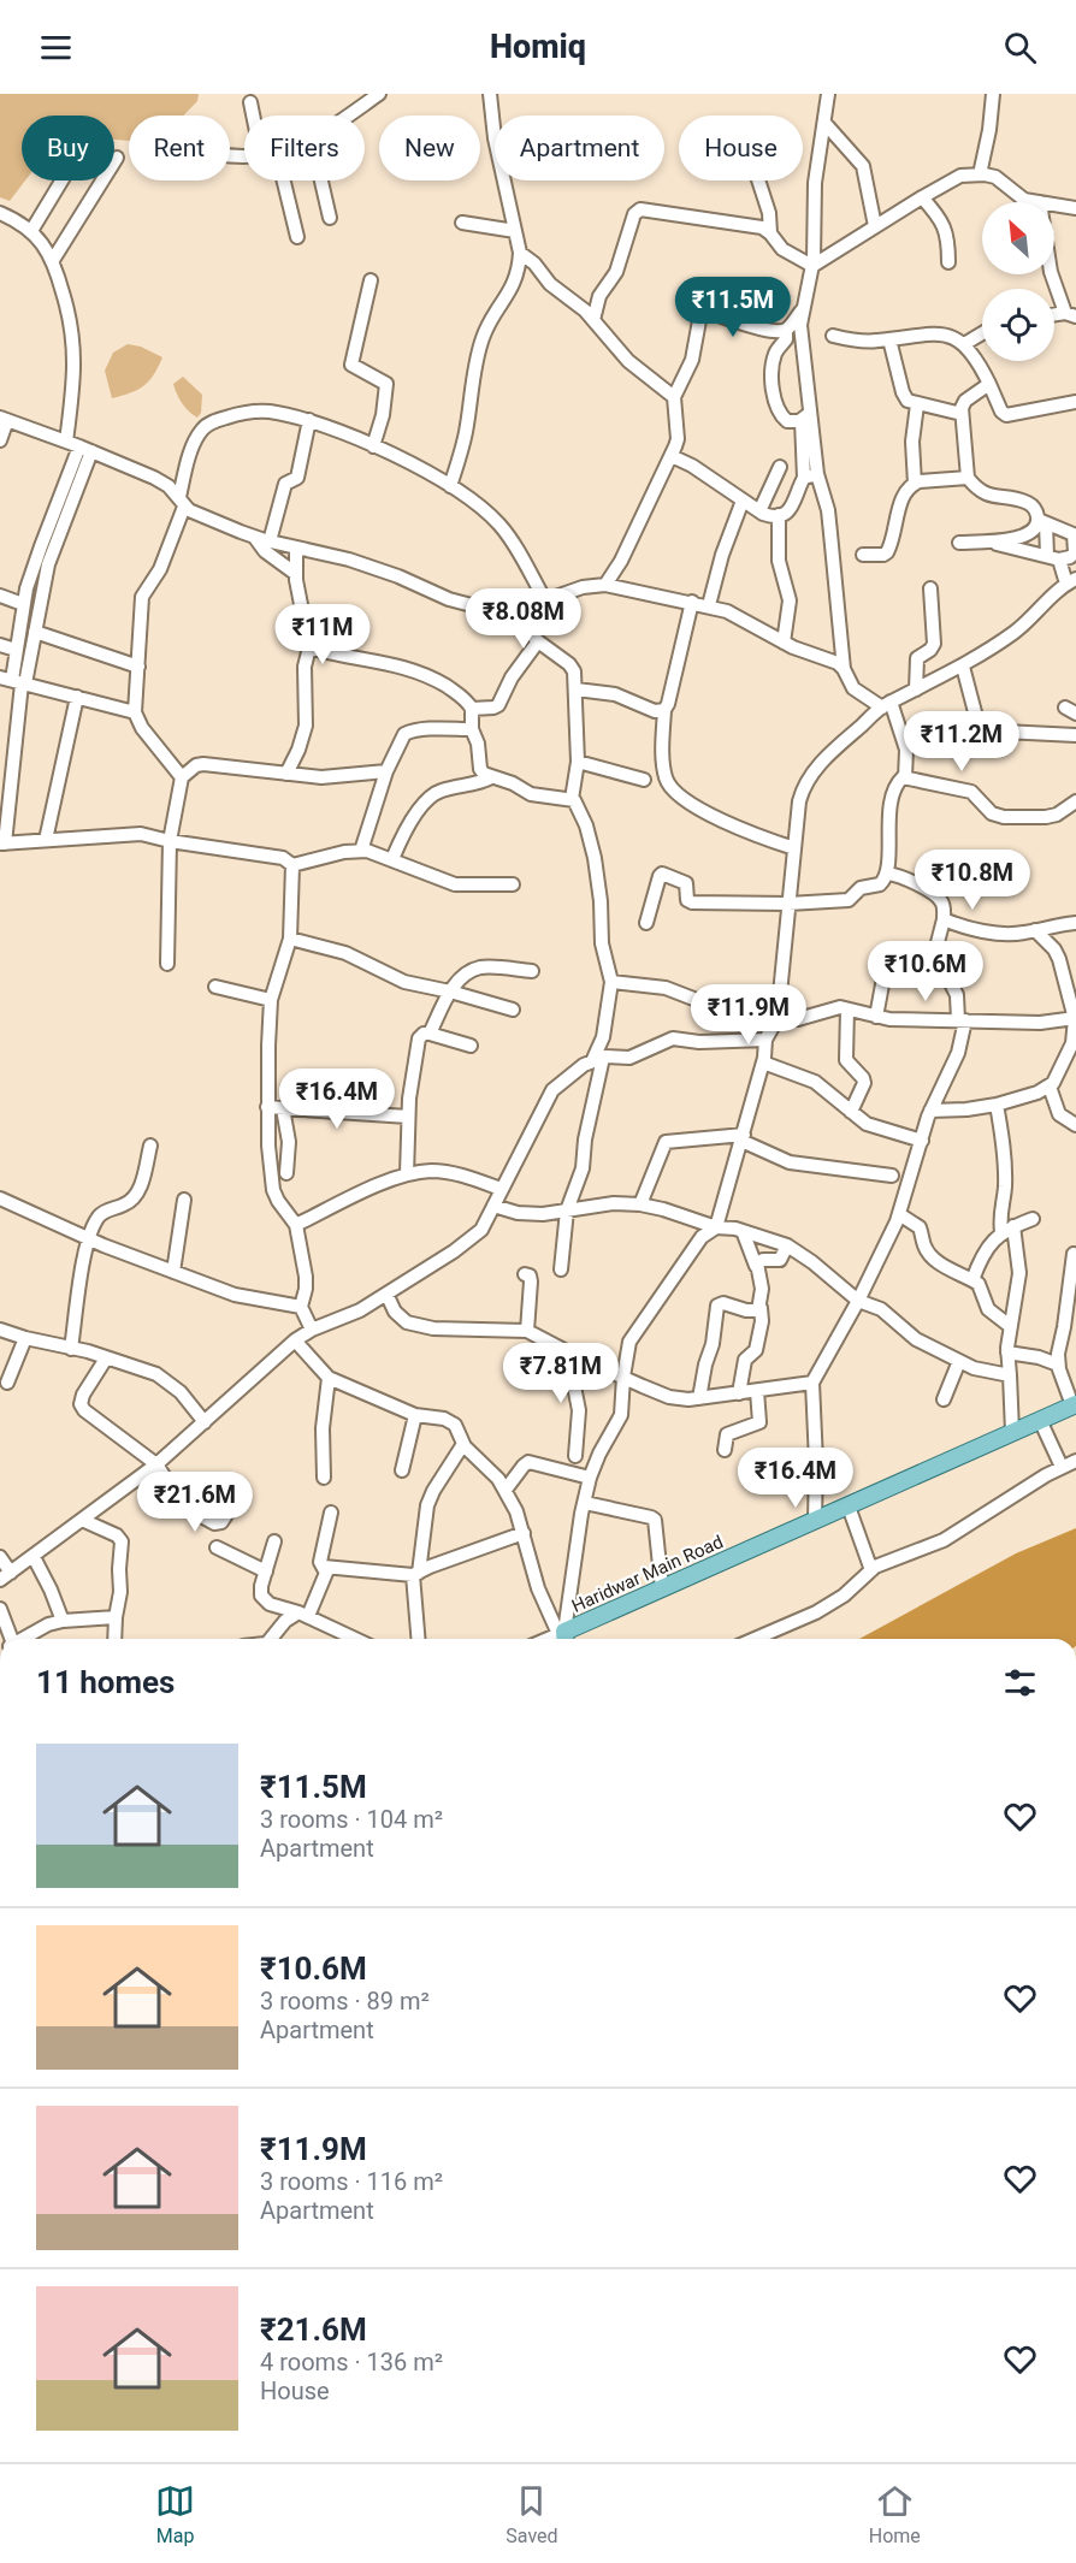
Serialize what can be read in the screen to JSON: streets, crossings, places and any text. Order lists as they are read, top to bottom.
{
  "streets": {
    "main road": ["Haridwar Main Road"]
  },
  "north": "top left",
  "page": {
    "header": "Homiq",
    "chip": [
      "Buy",
      "Rent",
      "Filters",
      "New",
      "Apartment",
      "House"
    ],
    "price": [
      "₹11.5M",
      "₹8.08M",
      "₹11M",
      "₹11.2M",
      "₹10.8M",
      "₹10.6M",
      "₹11.9M",
      "₹16.4M",
      "₹7.81M",
      "₹16.4M",
      "₹21.6M"
    ],
    "heading": "11 homes",
    "list": [
      {
        "name": "₹11.5M",
        "note": "3 rooms · 104 m² · Apartment"
      },
      {
        "name": "₹10.6M",
        "note": "3 rooms · 89 m² · Apartment"
      },
      {
        "name": "₹11.9M",
        "note": "3 rooms · 116 m² · Apartment"
      },
      {
        "name": "₹21.6M",
        "note": "4 rooms · 136 m² · House"
      }
    ],
    "tabs": ["Map", "Saved", "Home"]
  }
}
